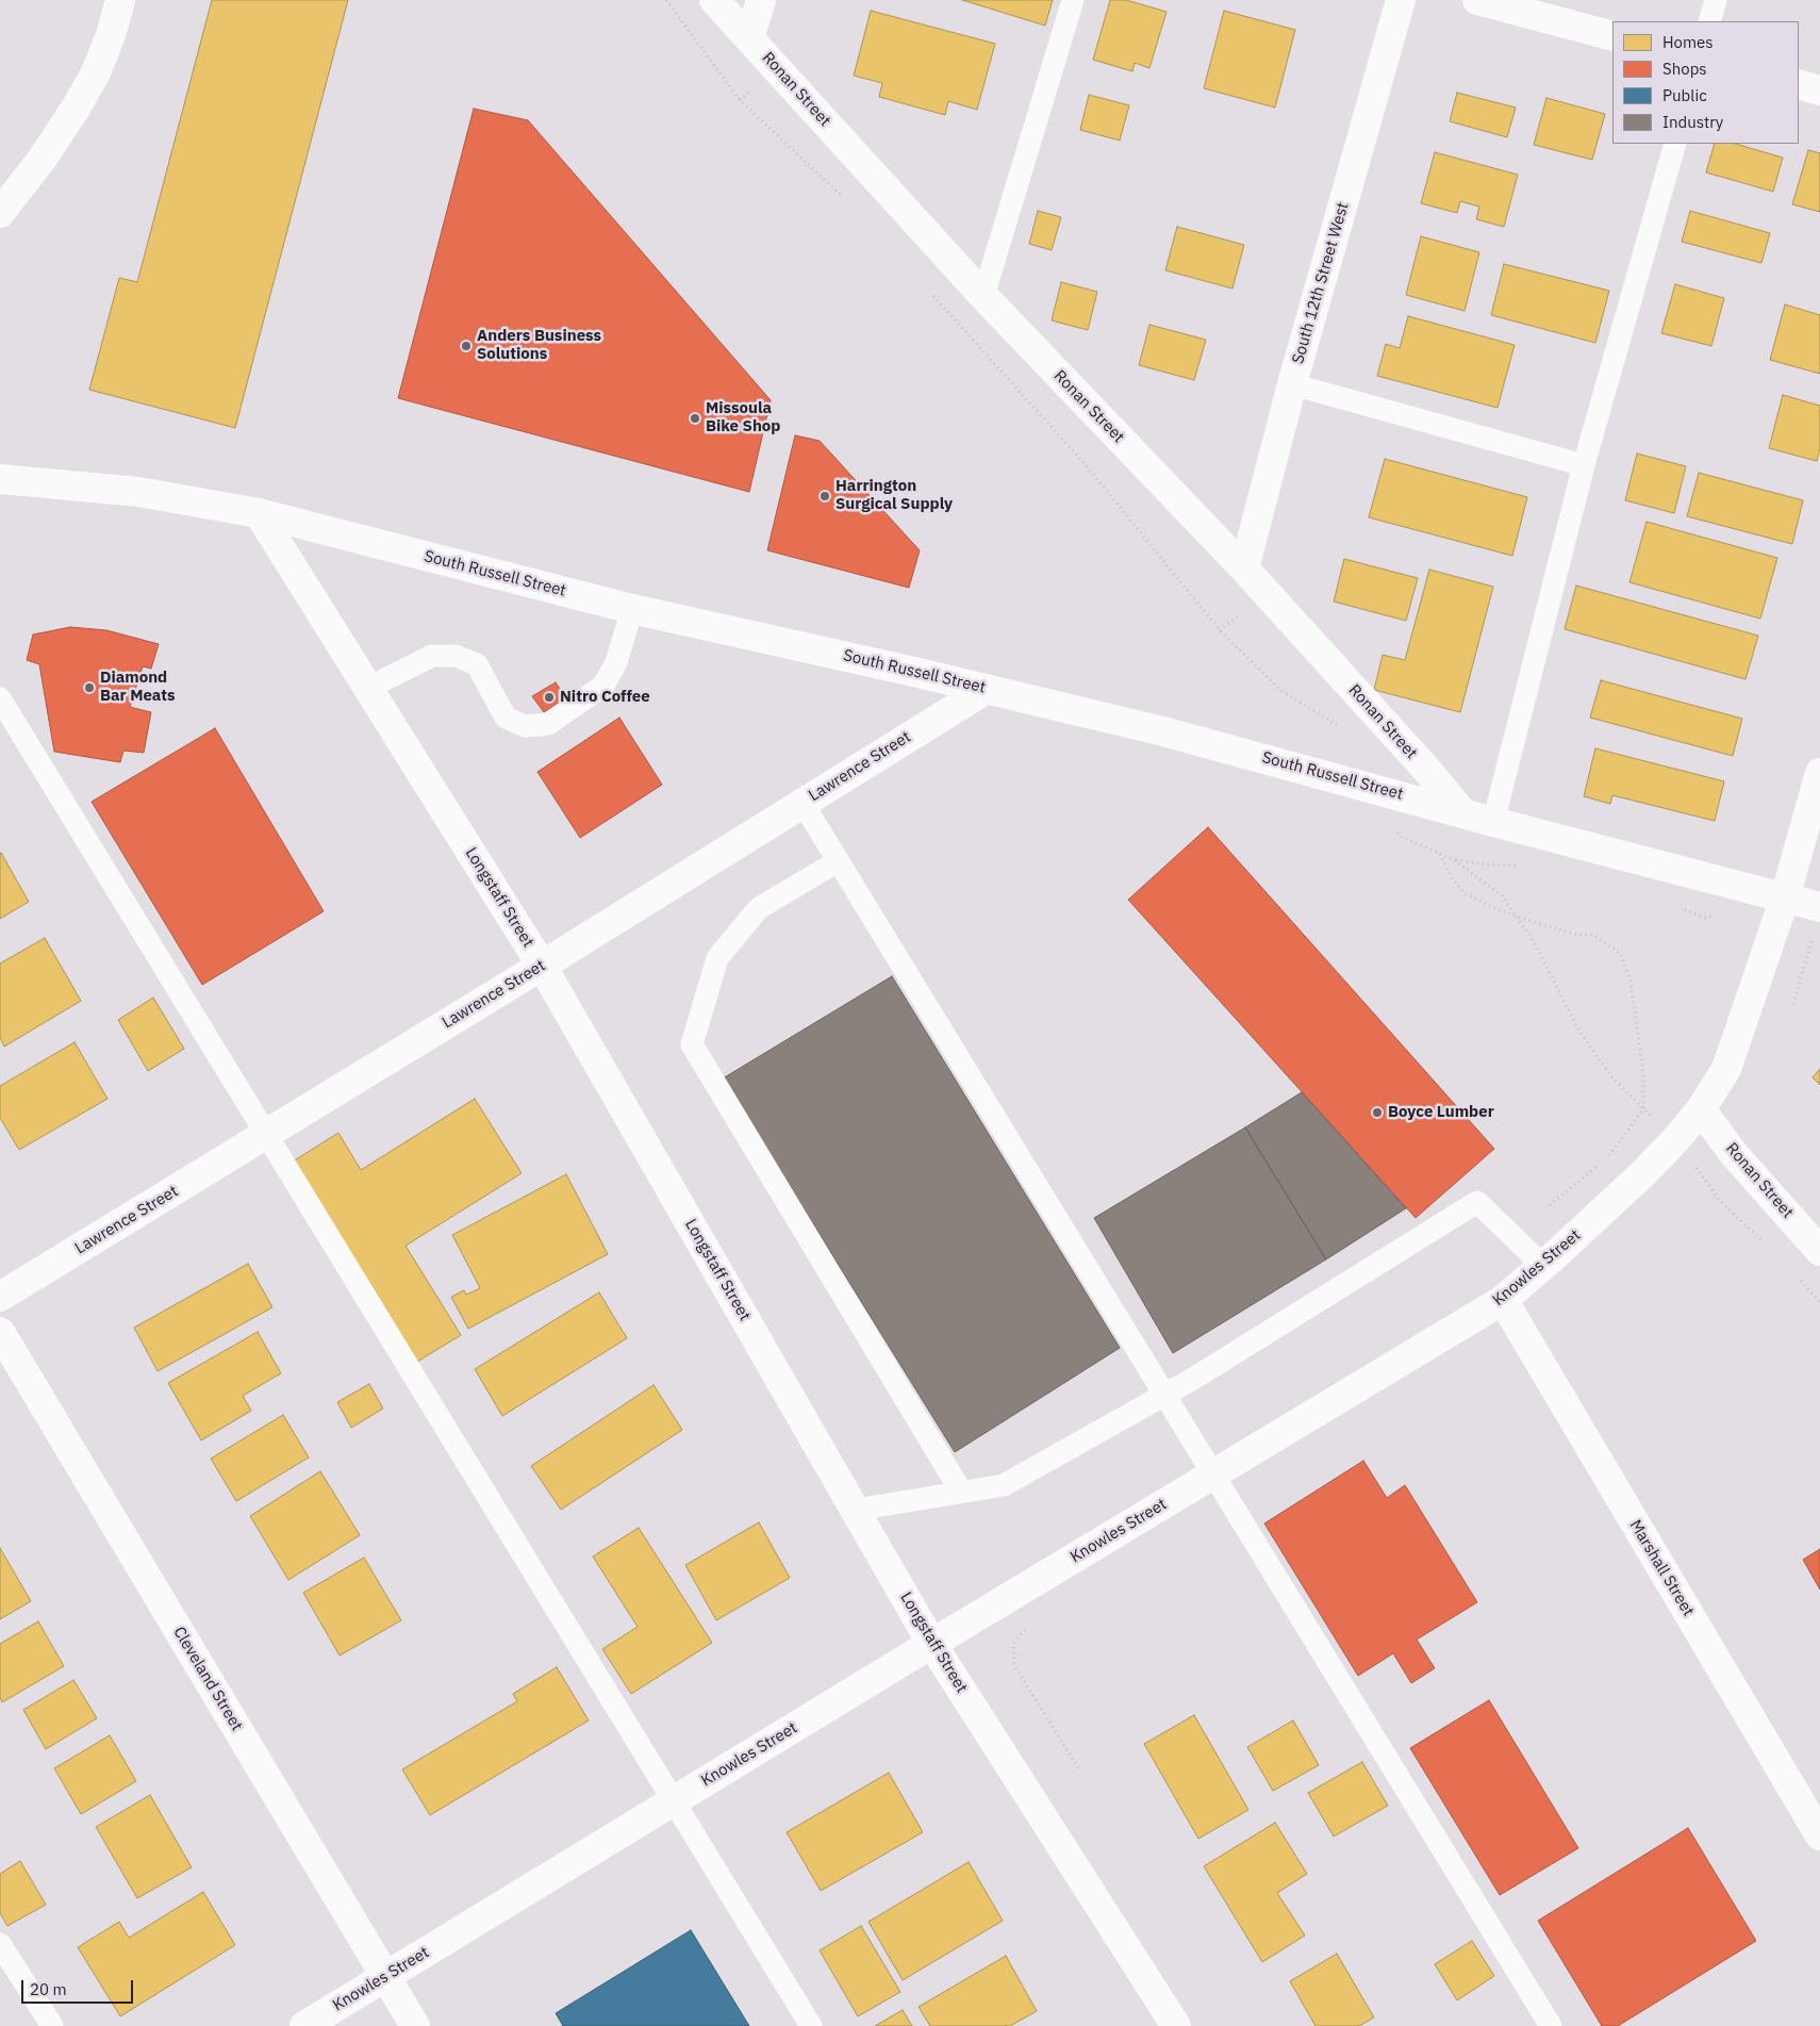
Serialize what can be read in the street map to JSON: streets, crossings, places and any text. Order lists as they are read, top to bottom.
{
  "streets": {
    "street": [
      "Ronan Street",
      "South 12th Street West",
      "South Russell Street",
      "Lawrence Street",
      "Longstaff Street",
      "Knowles Street",
      "Marshall Street",
      "Cleveland Street"
    ]
  },
  "crossings": [
    ["Ronan Street", "South 12th Street West"],
    ["Ronan Street", "South Russell Street"],
    ["Ronan Street", "Knowles Street"],
    ["South Russell Street", "Lawrence Street"],
    ["South Russell Street", "Longstaff Street"],
    ["South Russell Street", "Knowles Street"],
    ["Lawrence Street", "Longstaff Street"],
    ["Longstaff Street", "Knowles Street"],
    ["Knowles Street", "Marshall Street"],
    ["Knowles Street", "Cleveland Street"]
  ],
  "places": [
    "Anders Business Solutions",
    "Missoula Bike Shop",
    "Harrington Surgical Supply",
    "Diamond Bar Meats",
    "Nitro Coffee",
    "Boyce Lumber"
  ],
  "legend": [
    "Homes",
    "Shops",
    "Public",
    "Industry"
  ],
  "scale_bar": "20 m"
}
